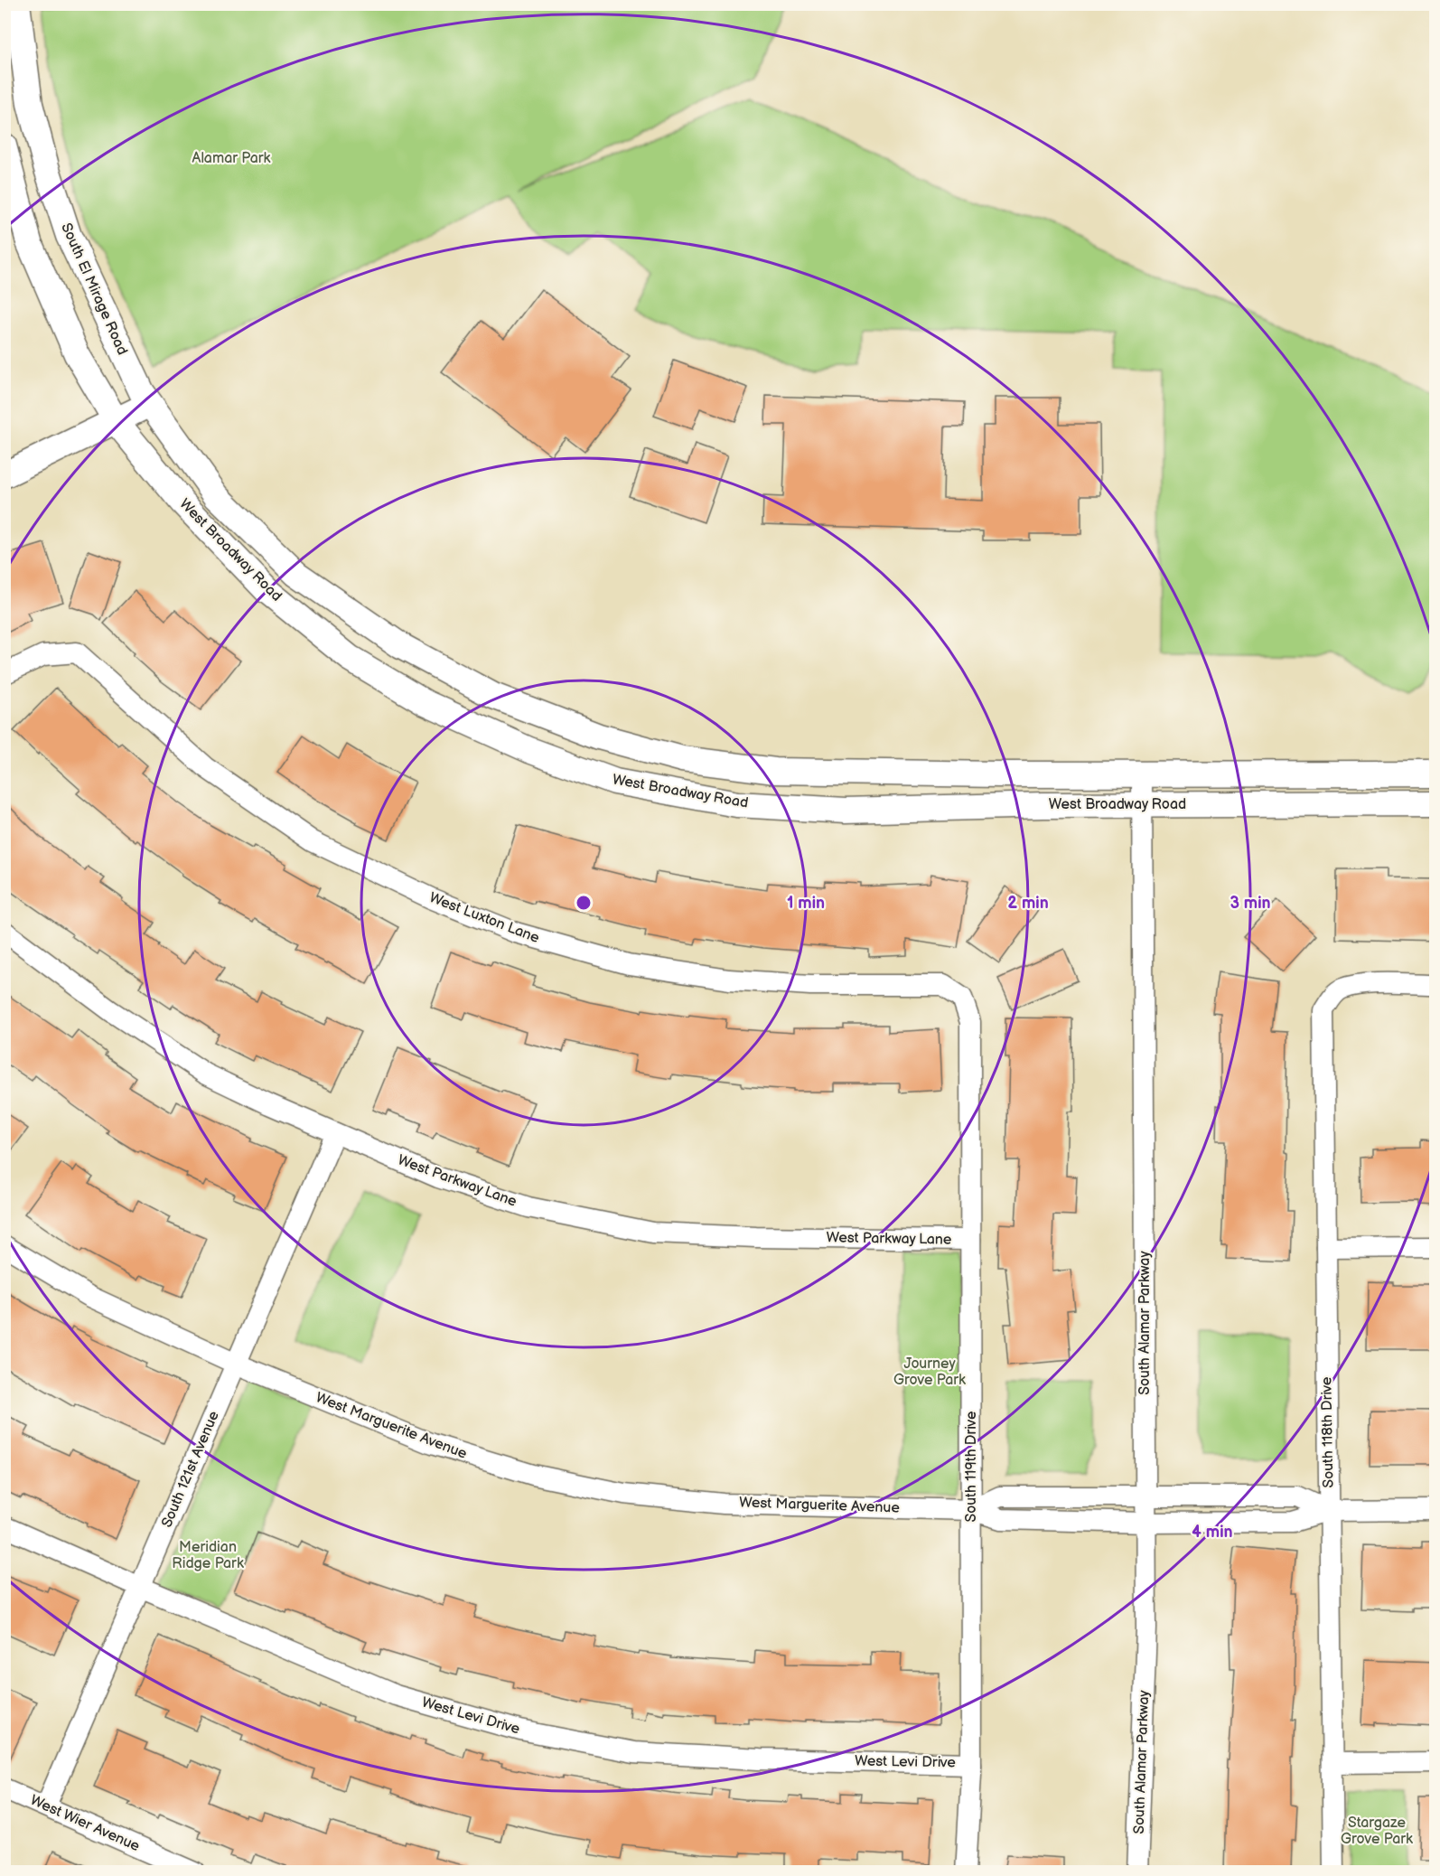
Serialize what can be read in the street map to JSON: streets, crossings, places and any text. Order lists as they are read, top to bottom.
{
  "streets": {
    "main road": ["South El Mirage Road", "West Broadway Road"],
    "street": [
      "West Luxton Lane",
      "West Parkway Lane",
      "South Alamar Parkway",
      "West Marguerite Avenue",
      "South 118th Drive",
      "South 119th Drive",
      "South 121st Avenue",
      "West Levi Drive",
      "West Wier Avenue"
    ]
  },
  "crossings": [
    ["South El Mirage Road", "West Broadway Road"],
    ["West Broadway Road", "South Alamar Parkway"],
    ["West Luxton Lane", "South 119th Drive"],
    ["West Parkway Lane", "South 119th Drive"],
    ["West Parkway Lane", "South 121st Avenue"],
    ["South Alamar Parkway", "West Marguerite Avenue"],
    ["West Marguerite Avenue", "South 118th Drive"],
    ["West Marguerite Avenue", "South 119th Drive"],
    ["West Marguerite Avenue", "South 121st Avenue"],
    ["South 119th Drive", "West Levi Drive"],
    ["South 121st Avenue", "West Levi Drive"],
    ["South 121st Avenue", "West Wier Avenue"]
  ],
  "parks": [
    "Alamar Park",
    "Journey Grove Park",
    "Meridian Ridge Park",
    "Stargaze Grove Park"
  ],
  "rings": [
    "1 min",
    "2 min",
    "3 min",
    "4 min"
  ]
}
